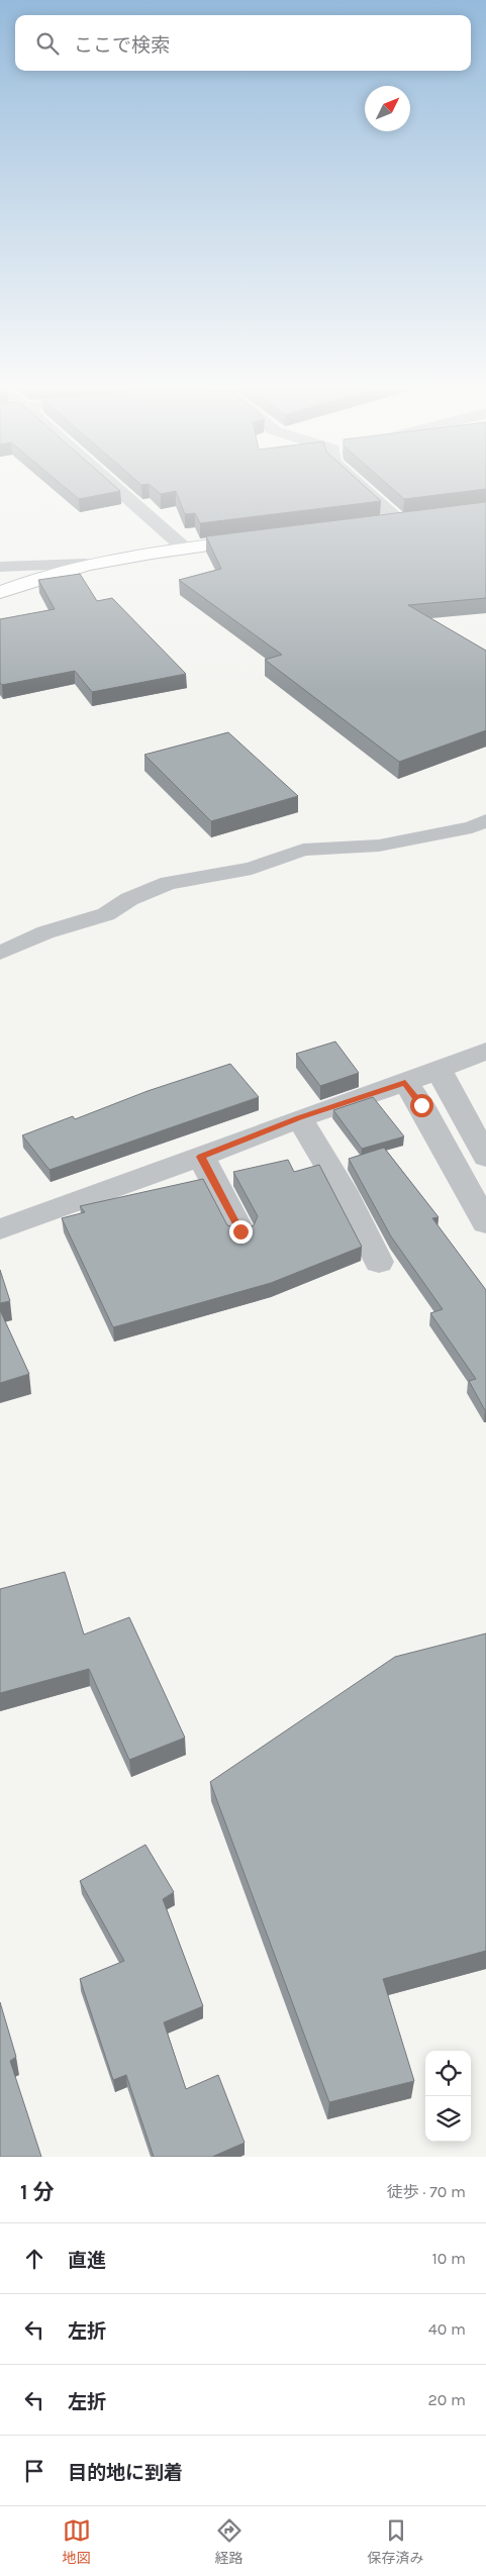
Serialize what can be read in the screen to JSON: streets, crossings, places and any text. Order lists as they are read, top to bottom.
{
  "north": "top right",
  "page": {
    "search": "ここで検索",
    "heading": ["1 分", "徒歩 · 70 m"],
    "list": [
      ["直進", "10 m"],
      ["左折", "40 m"],
      ["左折", "20 m"],
      "目的地に到着"
    ],
    "nav": ["地図", "経路", "保存済み"]
  }
}
